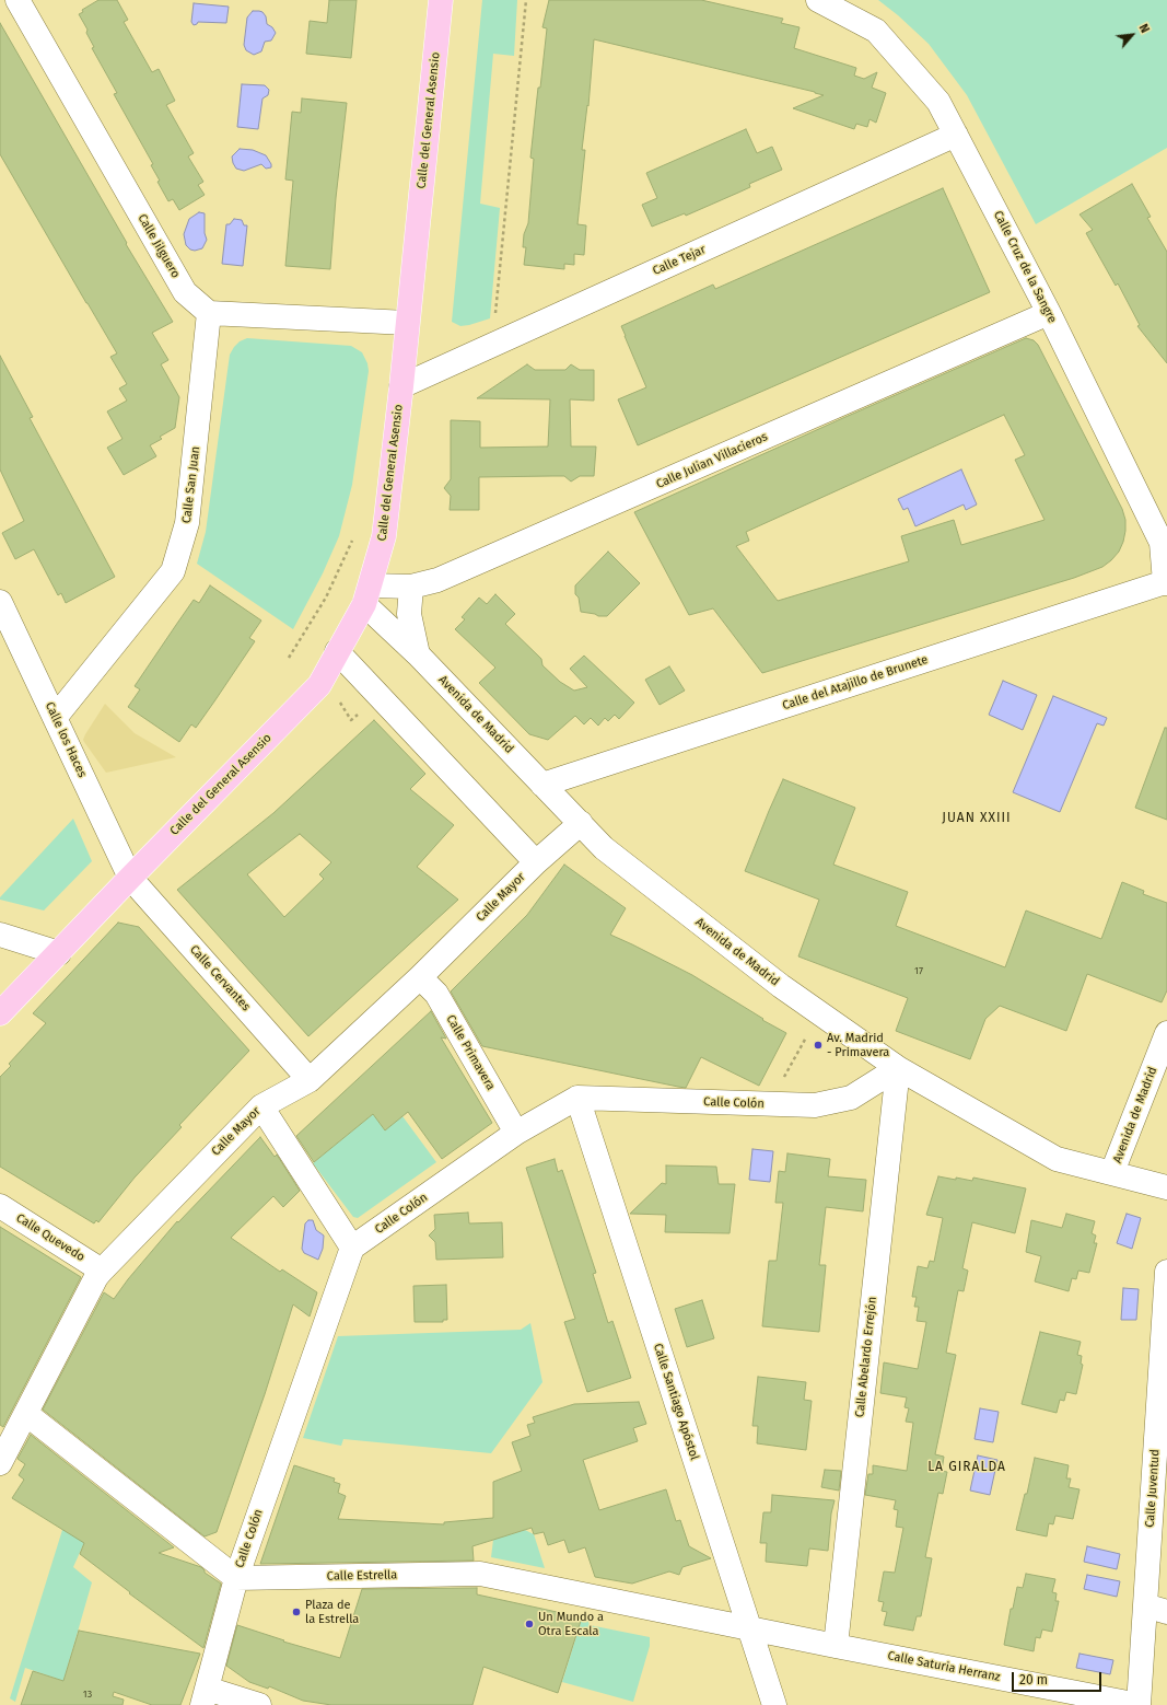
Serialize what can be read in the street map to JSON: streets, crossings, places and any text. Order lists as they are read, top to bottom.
{
  "streets": {
    "main road": ["Calle del General Asensio"],
    "street": [
      "Calle Jilguero",
      "Calle Tejar",
      "Calle Cruz de la Sangre",
      "Calle Julian Villacieros",
      "Calle San Juan",
      "Calle del Atajillo de Brunete",
      "Avenida de Madrid",
      "Calle los Haces",
      "Calle Mayor",
      "Calle Cervantes",
      "Calle Primavera",
      "Calle Colón",
      "Calle Quevedo",
      "Calle Abelardo Errejón",
      "Calle Santiago Apóstol",
      "Calle Juventud",
      "Calle Estrella",
      "Calle Saturia Herranz"
    ]
  },
  "crossings": [
    ["Calle del General Asensio", "Calle Tejar"],
    ["Calle del General Asensio", "Calle Julian Villacieros"],
    ["Calle del General Asensio", "Avenida de Madrid"],
    ["Calle del General Asensio", "Calle los Haces"],
    ["Calle del General Asensio", "Calle Cervantes"],
    ["Calle Jilguero", "Calle San Juan"],
    ["Calle Tejar", "Calle Cruz de la Sangre"],
    ["Calle Cruz de la Sangre", "Calle Julian Villacieros"],
    ["Calle Cruz de la Sangre", "Calle del Atajillo de Brunete"],
    ["Calle Julian Villacieros", "Avenida de Madrid"],
    ["Calle San Juan", "Calle los Haces"],
    ["Calle del Atajillo de Brunete", "Avenida de Madrid"],
    ["Avenida de Madrid", "Calle Mayor"],
    ["Avenida de Madrid", "Calle Colón"],
    ["Avenida de Madrid", "Calle Abelardo Errejón"],
    ["Calle los Haces", "Calle Cervantes"],
    ["Calle Mayor", "Calle Cervantes"],
    ["Calle Mayor", "Calle Primavera"],
    ["Calle Mayor", "Calle Quevedo"],
    ["Calle Primavera", "Calle Colón"],
    ["Calle Colón", "Calle Abelardo Errejón"],
    ["Calle Colón", "Calle Santiago Apóstol"],
    ["Calle Colón", "Calle Estrella"],
    ["Calle Abelardo Errejón", "Calle Saturia Herranz"],
    ["Calle Santiago Apóstol", "Calle Estrella"],
    ["Calle Santiago Apóstol", "Calle Saturia Herranz"],
    ["Calle Juventud", "Calle Saturia Herranz"],
    ["Calle Estrella", "Calle Saturia Herranz"]
  ],
  "districts": ["JUAN XXIII", "LA GIRALDA"],
  "places": ["Av. Madrid - Primavera", "Plaza de la Estrella", "Un Mundo a Otra Escala"],
  "house_numbers": ["17", "13"],
  "scale_bar": "20 m",
  "north": "top right"
}
